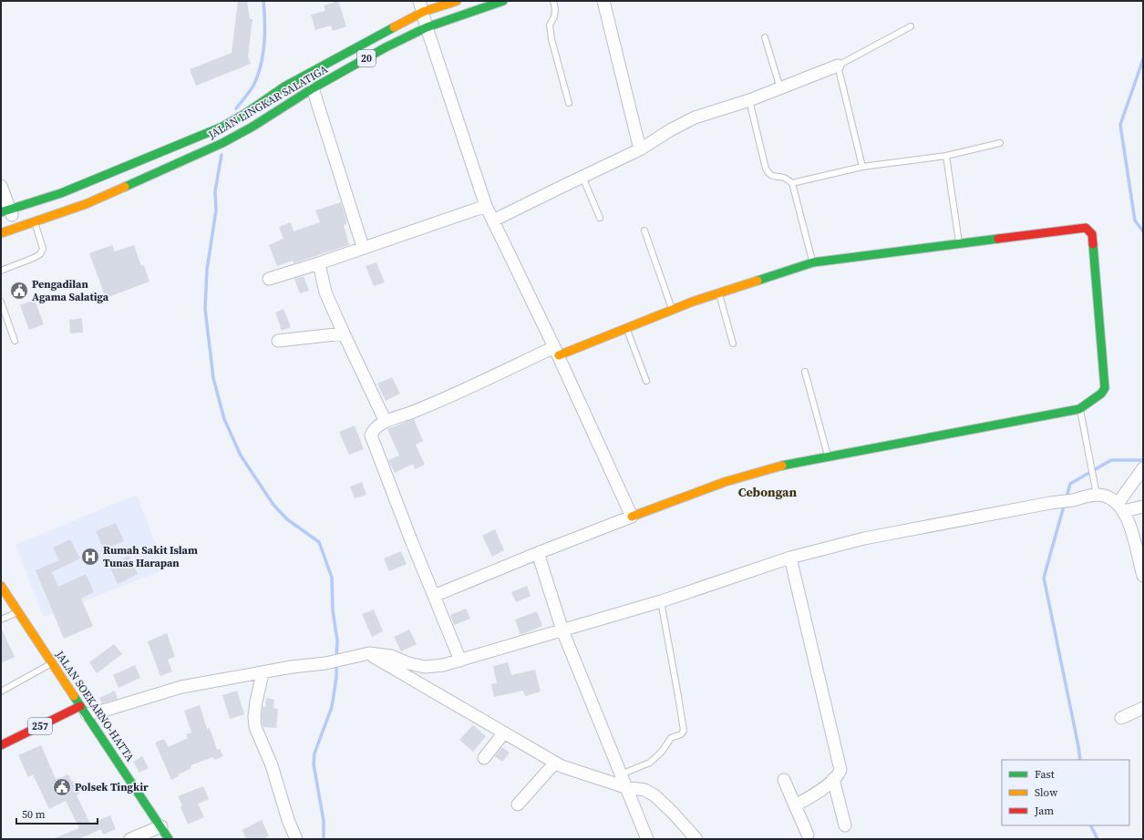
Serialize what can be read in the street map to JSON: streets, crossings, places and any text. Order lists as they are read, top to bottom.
{
  "streets": {
    "main road": [
      "20",
      "JALAN LINGKAR SALATIGA",
      "JALAN SOEKARNO-HATTA",
      "257"
    ]
  },
  "crossings": [
    ["JALAN SOEKARNO-HATTA", "257"]
  ],
  "districts": ["Cebongan"],
  "places": {
    "public building": ["Pengadilan Agama Salatiga", "Polsek Tingkir"],
    "hospital": ["Rumah Sakit Islam Tunas Harapan"]
  },
  "legend": ["Fast", "Slow", "Jam"],
  "scale_bar": "50 m"
}
